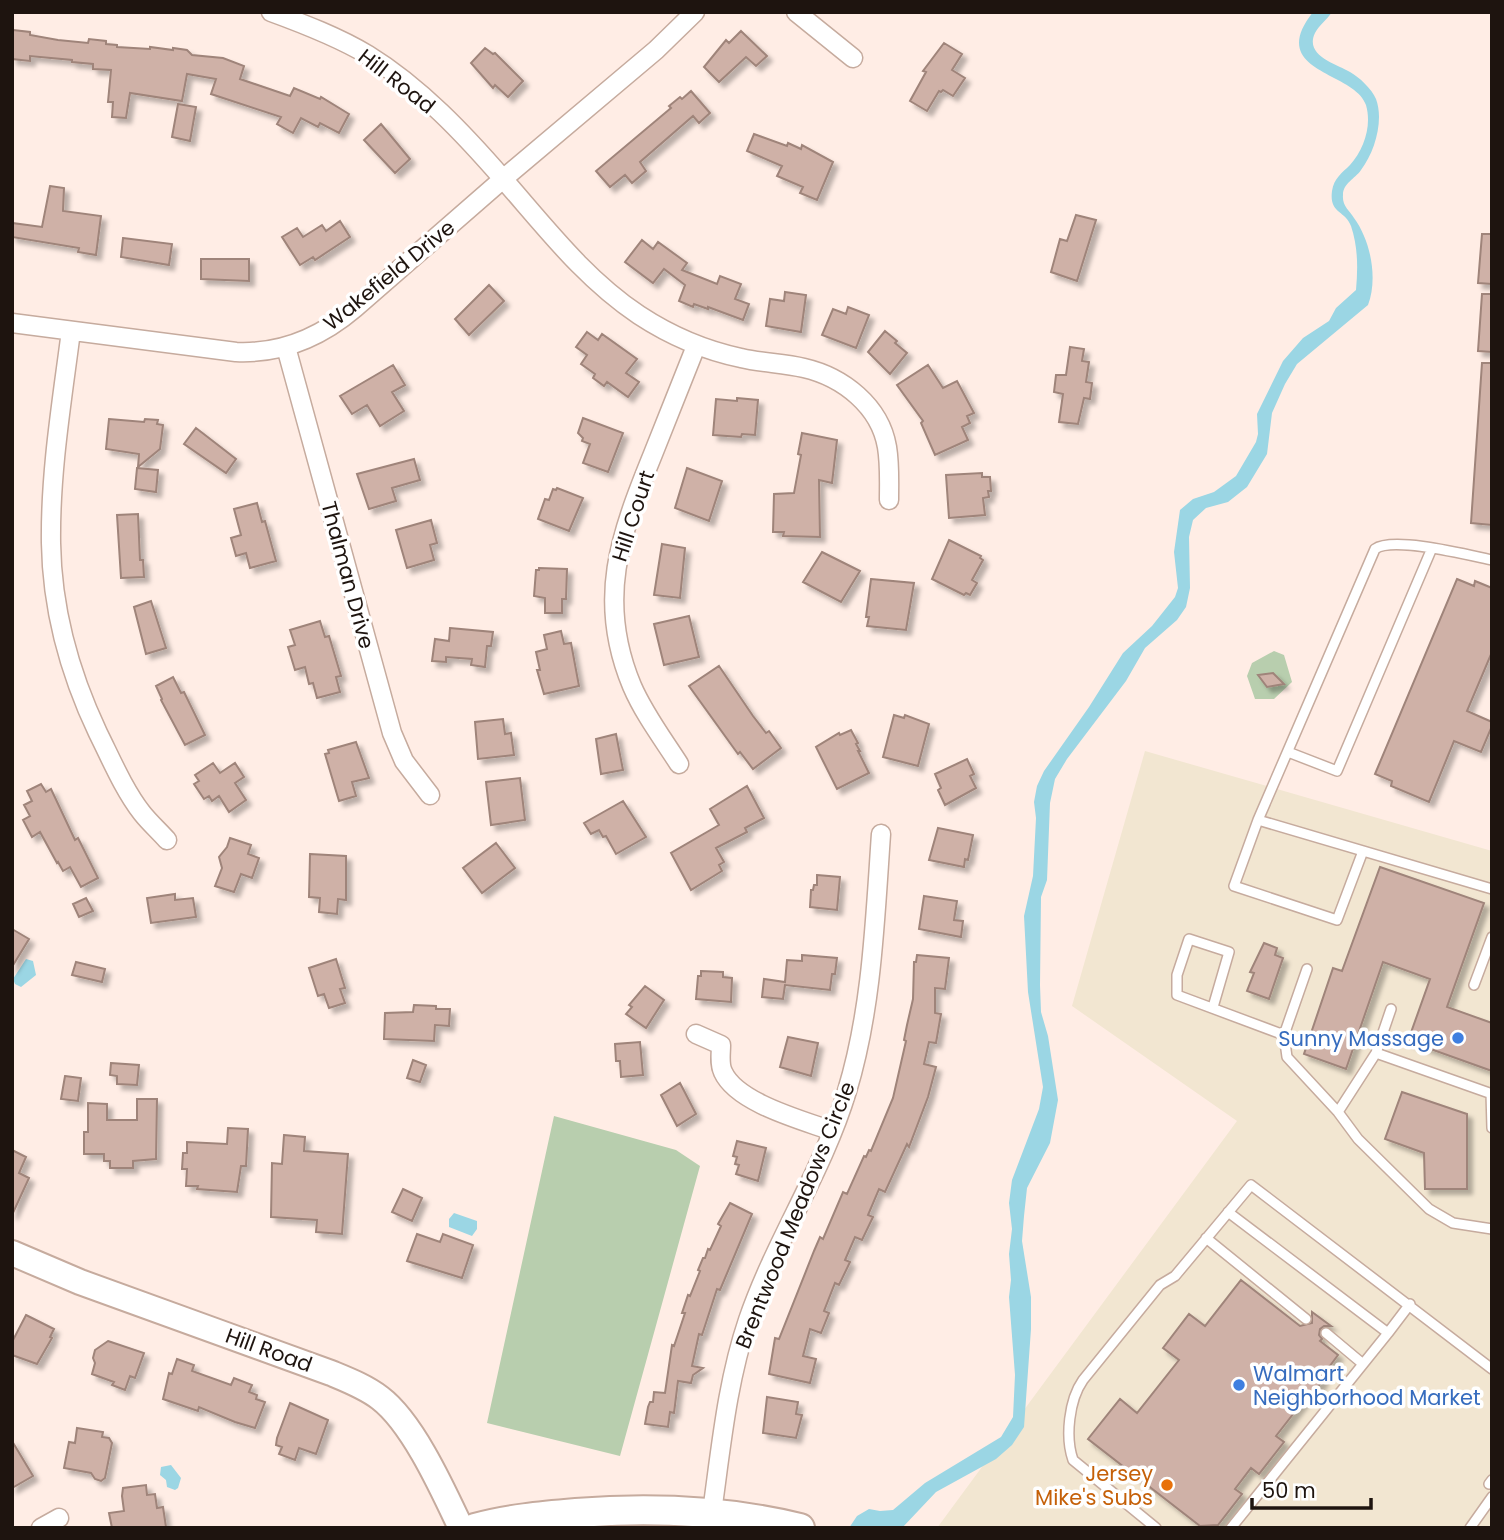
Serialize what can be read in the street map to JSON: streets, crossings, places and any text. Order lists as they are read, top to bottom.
{
  "streets": {
    "street": [
      "Hill Road",
      "Wakefield Drive",
      "Hill Court",
      "Thalman Drive",
      "Brentwood Meadows Circle"
    ]
  },
  "crossings": [
    ["Hill Road", "Wakefield Drive"],
    ["Wakefield Drive", "Thalman Drive"]
  ],
  "places": ["Sunny Massage", "Walmart Neighborhood Market", "Jersey Mike's Subs"],
  "scale_bar": "50 m"
}
